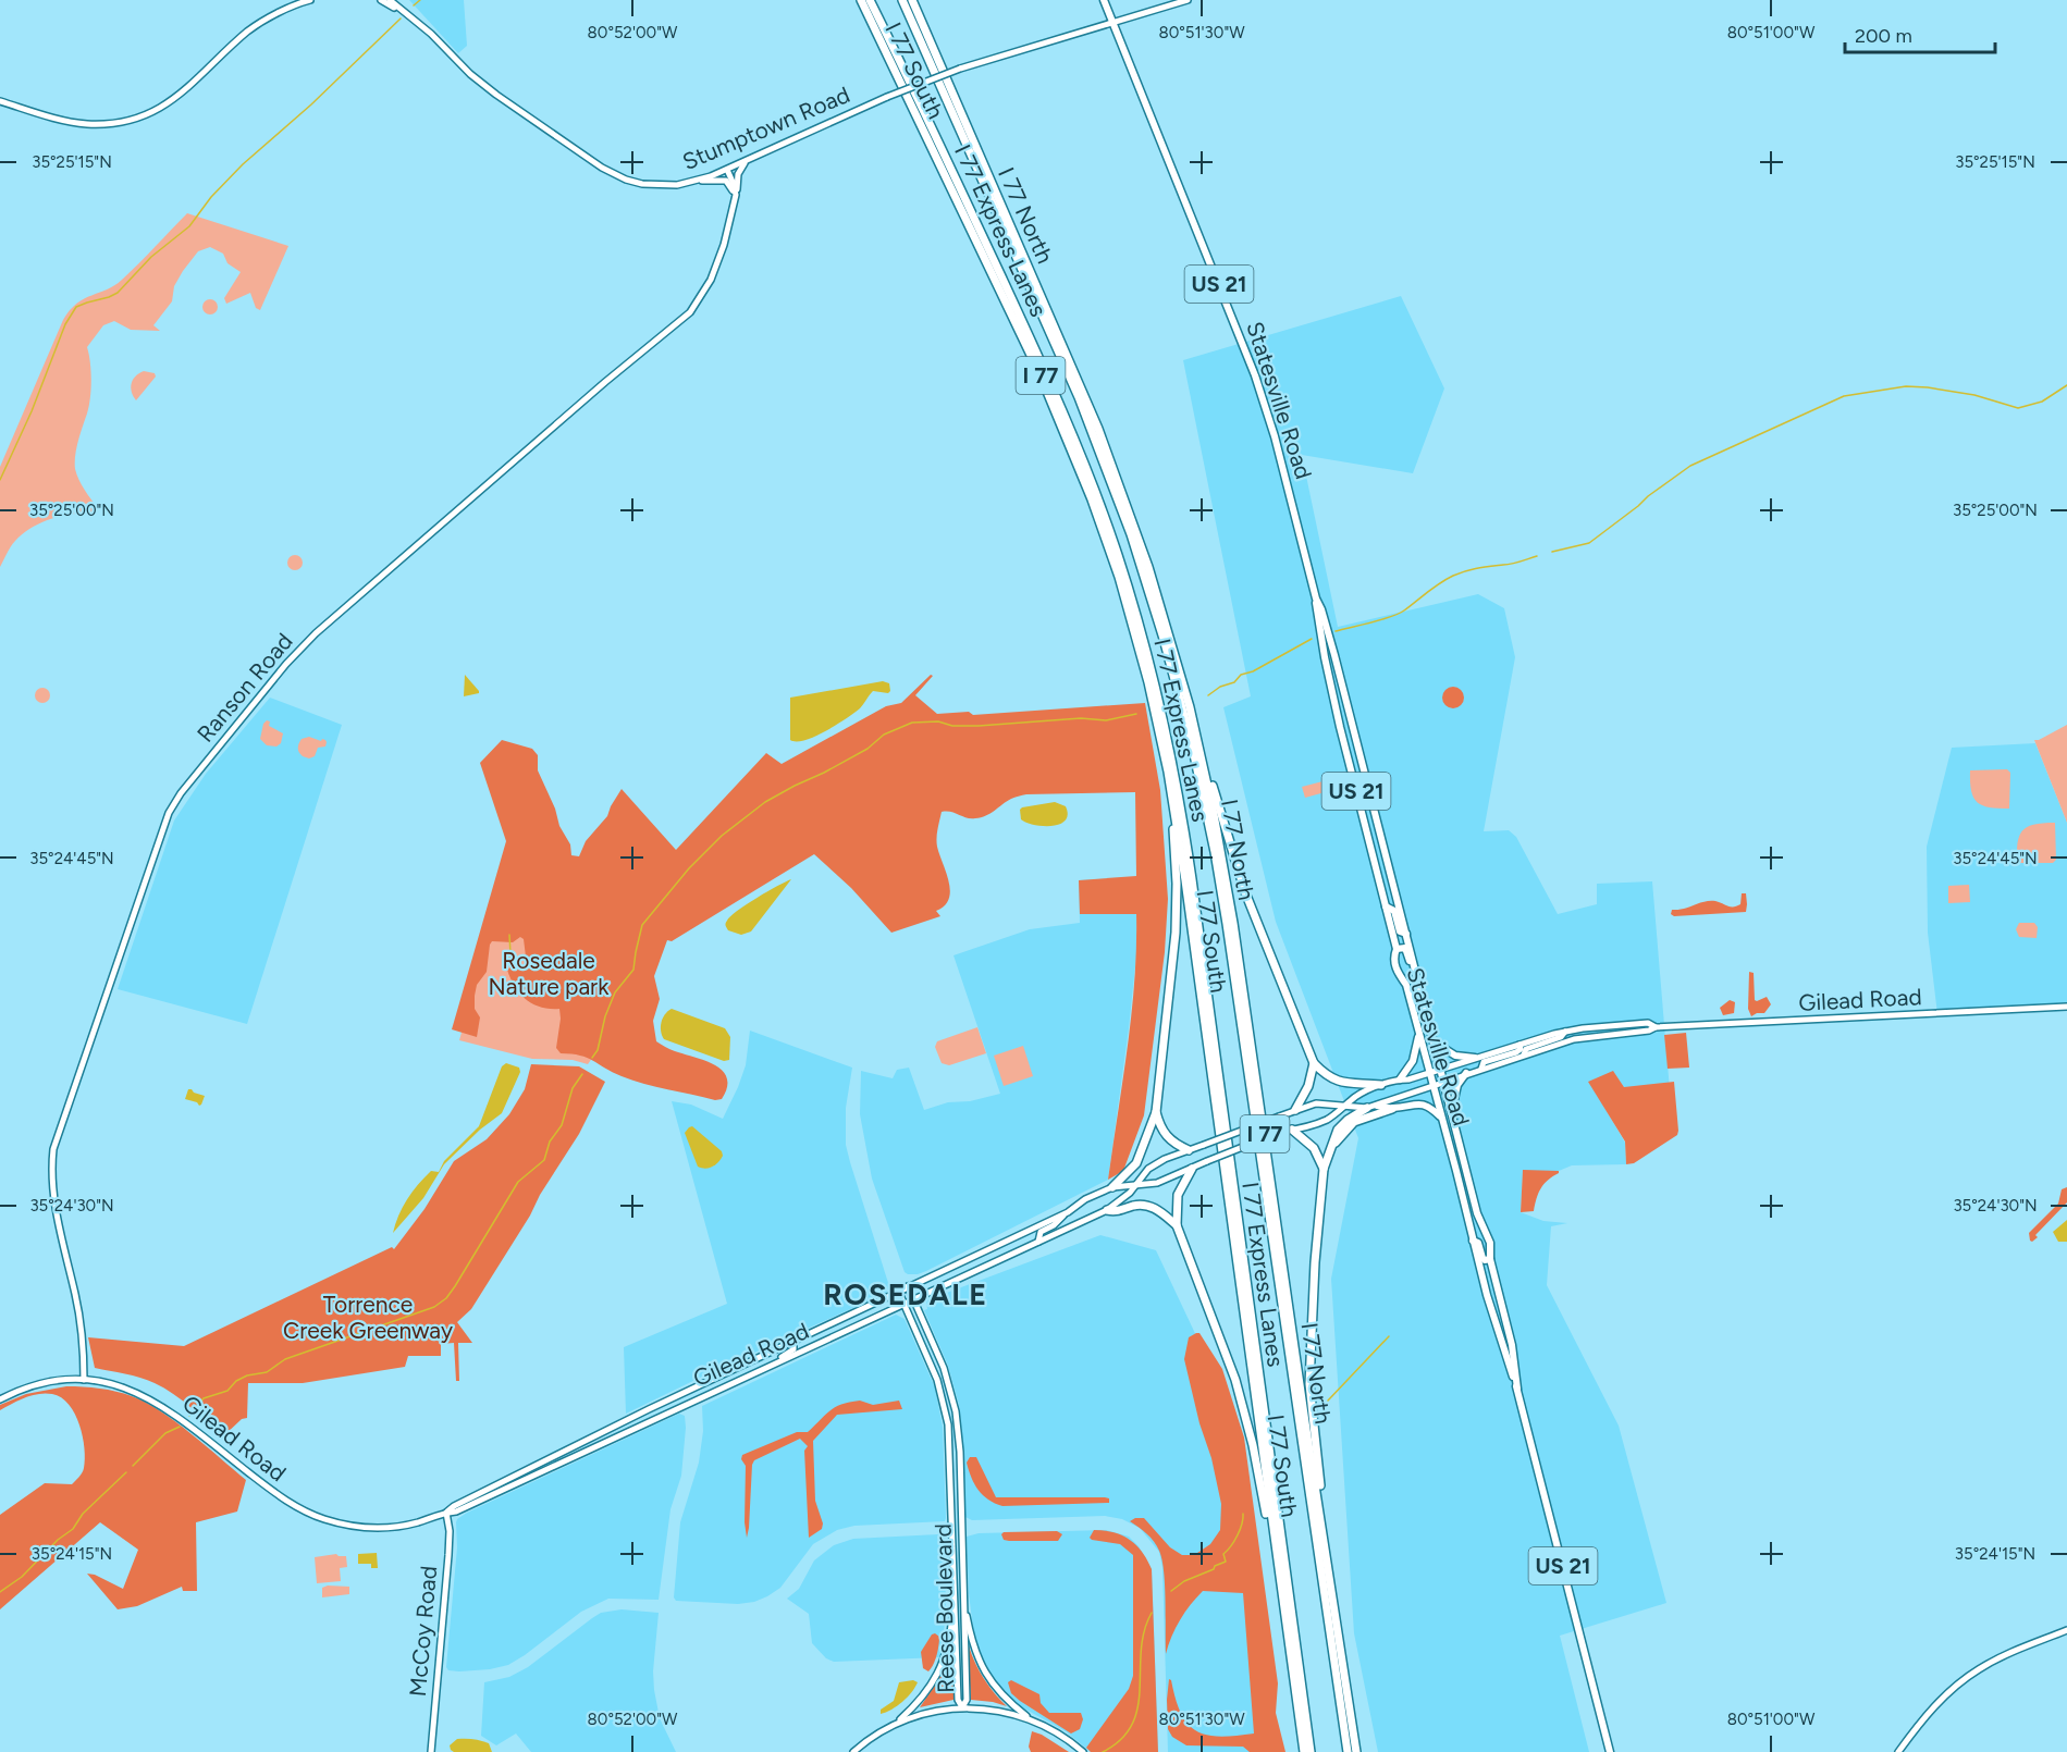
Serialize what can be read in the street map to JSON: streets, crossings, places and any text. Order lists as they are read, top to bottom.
{
  "streets": {
    "highway": [
      "I 77 South",
      "I 77 North",
      "I 77 Express Lanes",
      "I 77"
    ],
    "main road": ["US 21", "Statesville Road"],
    "street": [
      "Stumptown Road",
      "Ranson Road",
      "Gilead Road",
      "Reese Boulevard",
      "McCoy Road"
    ]
  },
  "crossings": [
    ["I 77 South", "I 77"],
    ["Stumptown Road", "Statesville Road"],
    ["Stumptown Road", "Ranson Road"],
    ["Statesville Road", "Gilead Road"],
    ["Ranson Road", "Gilead Road"],
    ["Gilead Road", "Reese Boulevard"],
    ["Gilead Road", "McCoy Road"]
  ],
  "districts": ["ROSEDALE"],
  "parks": ["Rosedale Nature park", "Torrence Creek Greenway"],
  "scale_bar": "200 m",
  "coordinates": [
    "80°52'00\"W",
    "80°51'30\"W",
    "80°51'00\"W",
    "35°25'15\"N",
    "35°25'00\"N",
    "35°24'45\"N",
    "35°24'30\"N",
    "35°24'15\"N"
  ]
}
